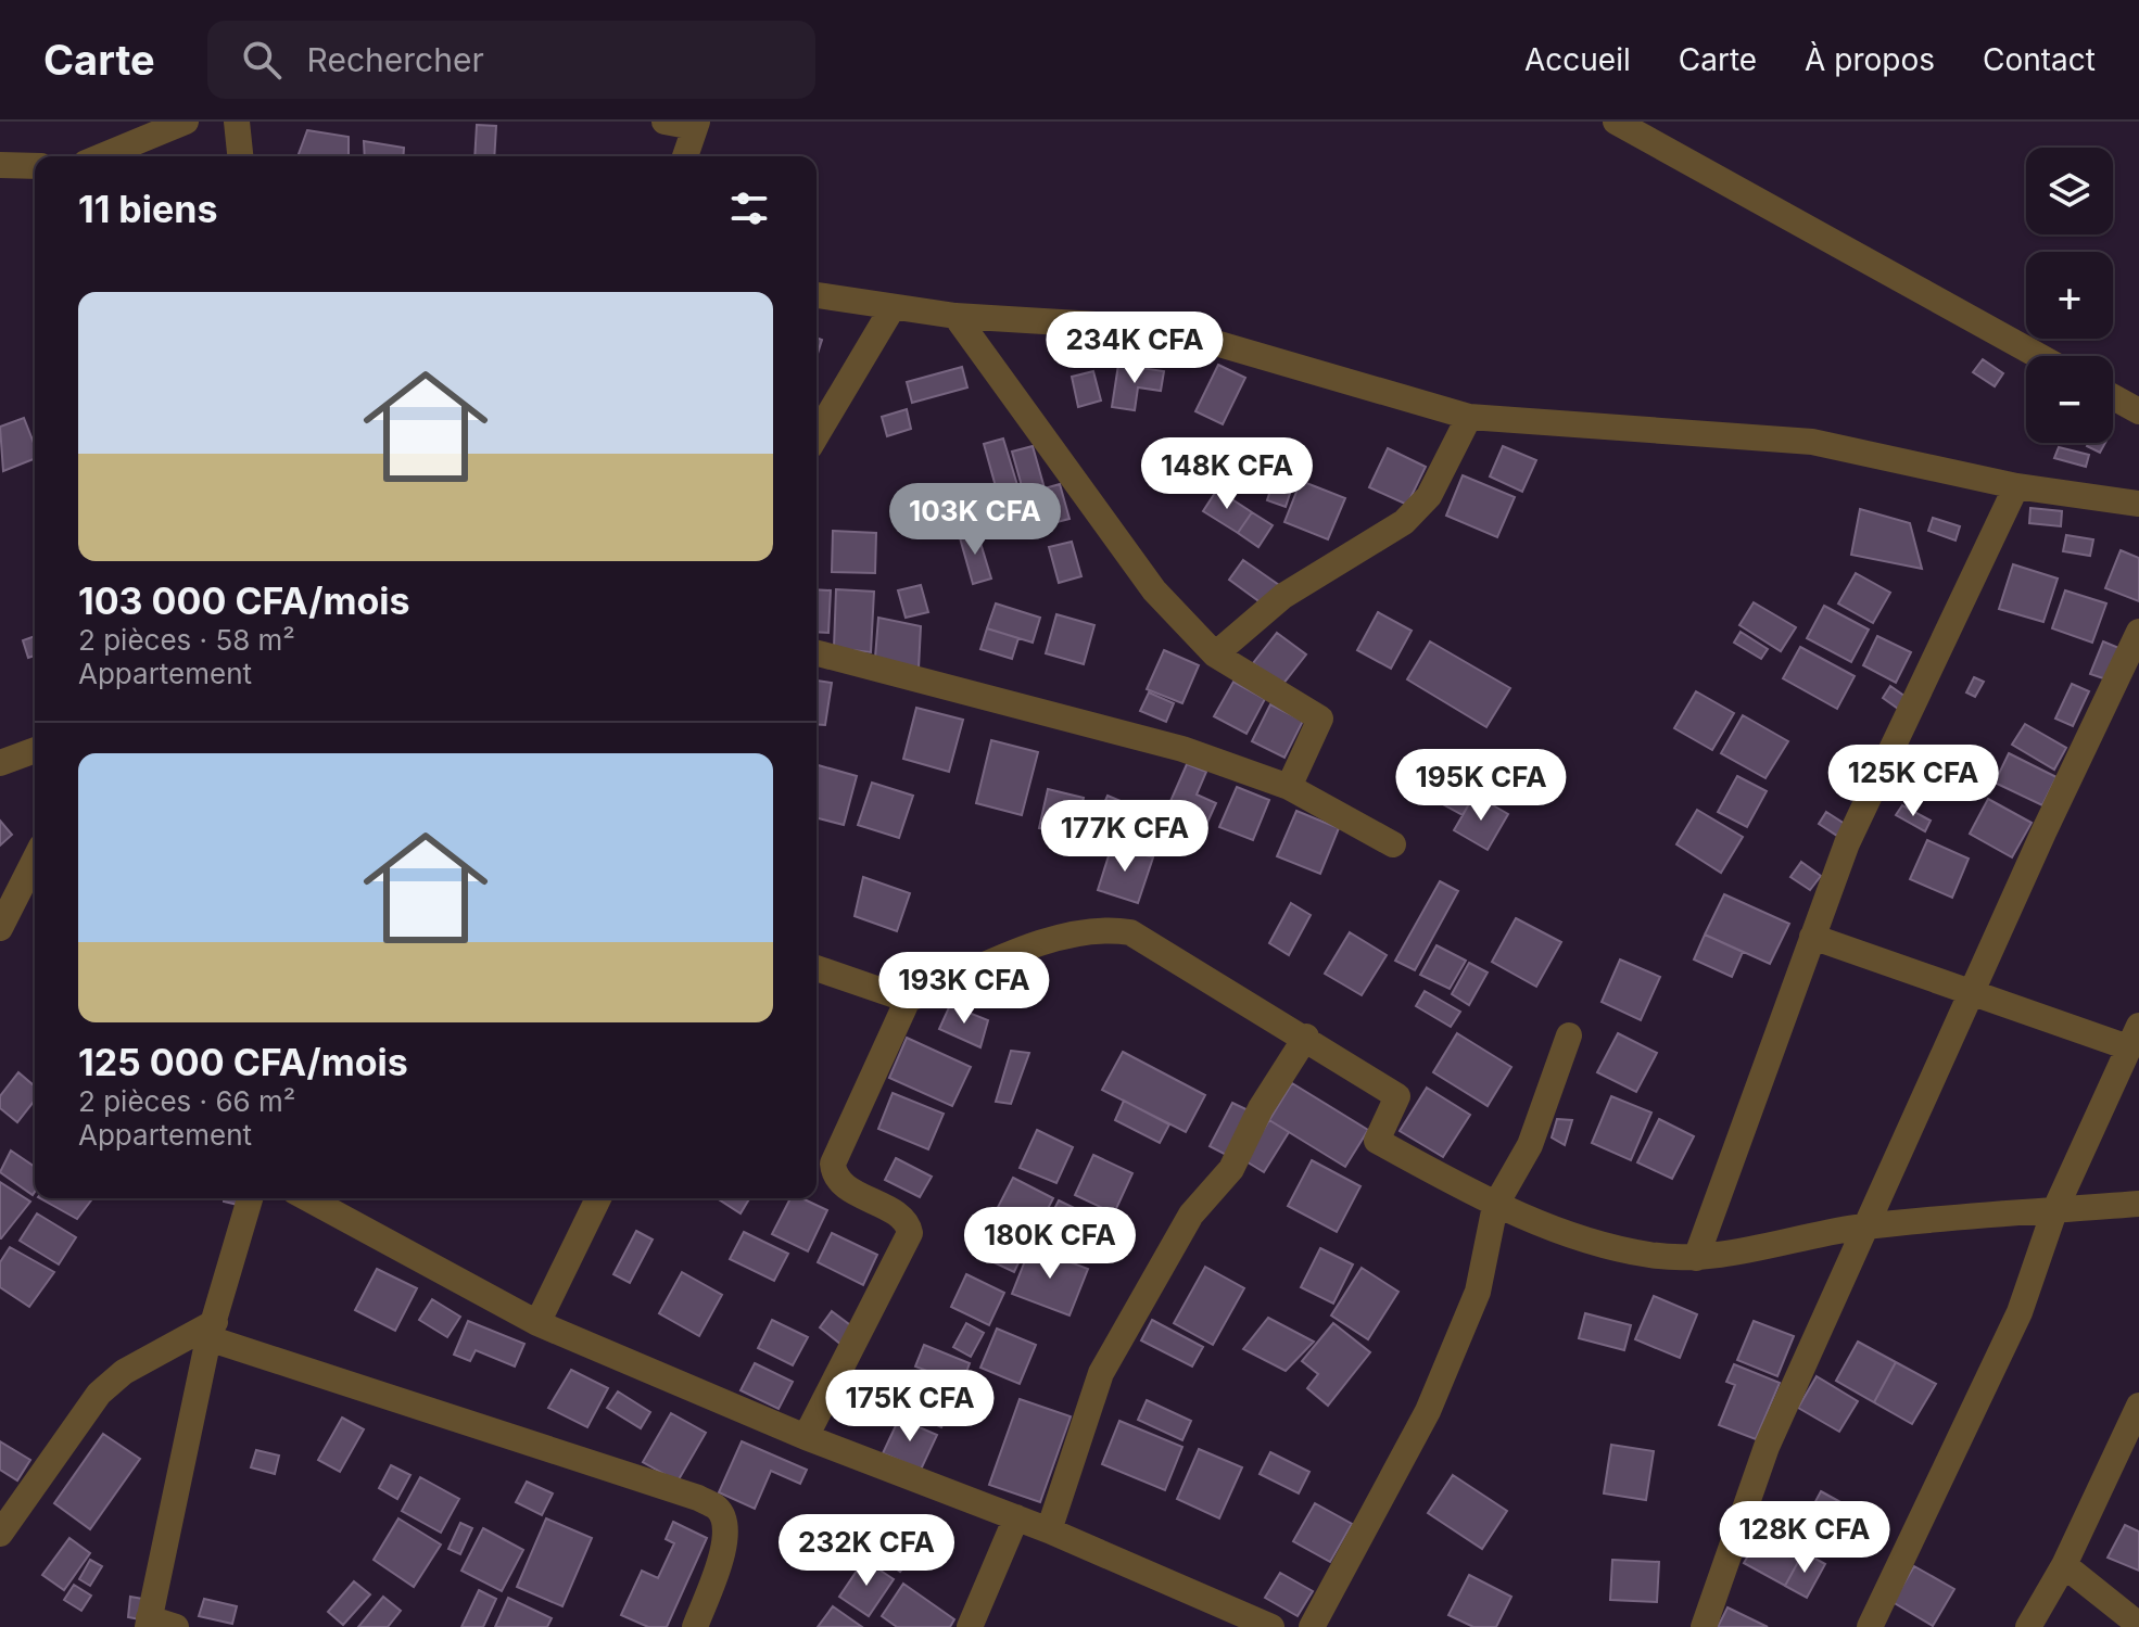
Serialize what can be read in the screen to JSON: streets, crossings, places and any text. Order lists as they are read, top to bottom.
{
  "page": {
    "header": "Carte",
    "search": "Rechercher",
    "nav": [
      "Accueil",
      "Carte",
      "À propos",
      "Contact"
    ],
    "map_buttons": ["+", "−"],
    "heading": "11 biens",
    "list": [
      {
        "name": "103 000 CFA/mois",
        "note": "2 pièces · 58 m² · Appartement"
      },
      {
        "name": "125 000 CFA/mois",
        "note": "2 pièces · 66 m² · Appartement"
      }
    ],
    "price": [
      "234K CFA",
      "148K CFA",
      "103K CFA",
      "125K CFA",
      "195K CFA",
      "177K CFA",
      "193K CFA",
      "180K CFA",
      "175K CFA",
      "128K CFA",
      "232K CFA"
    ]
  }
}
